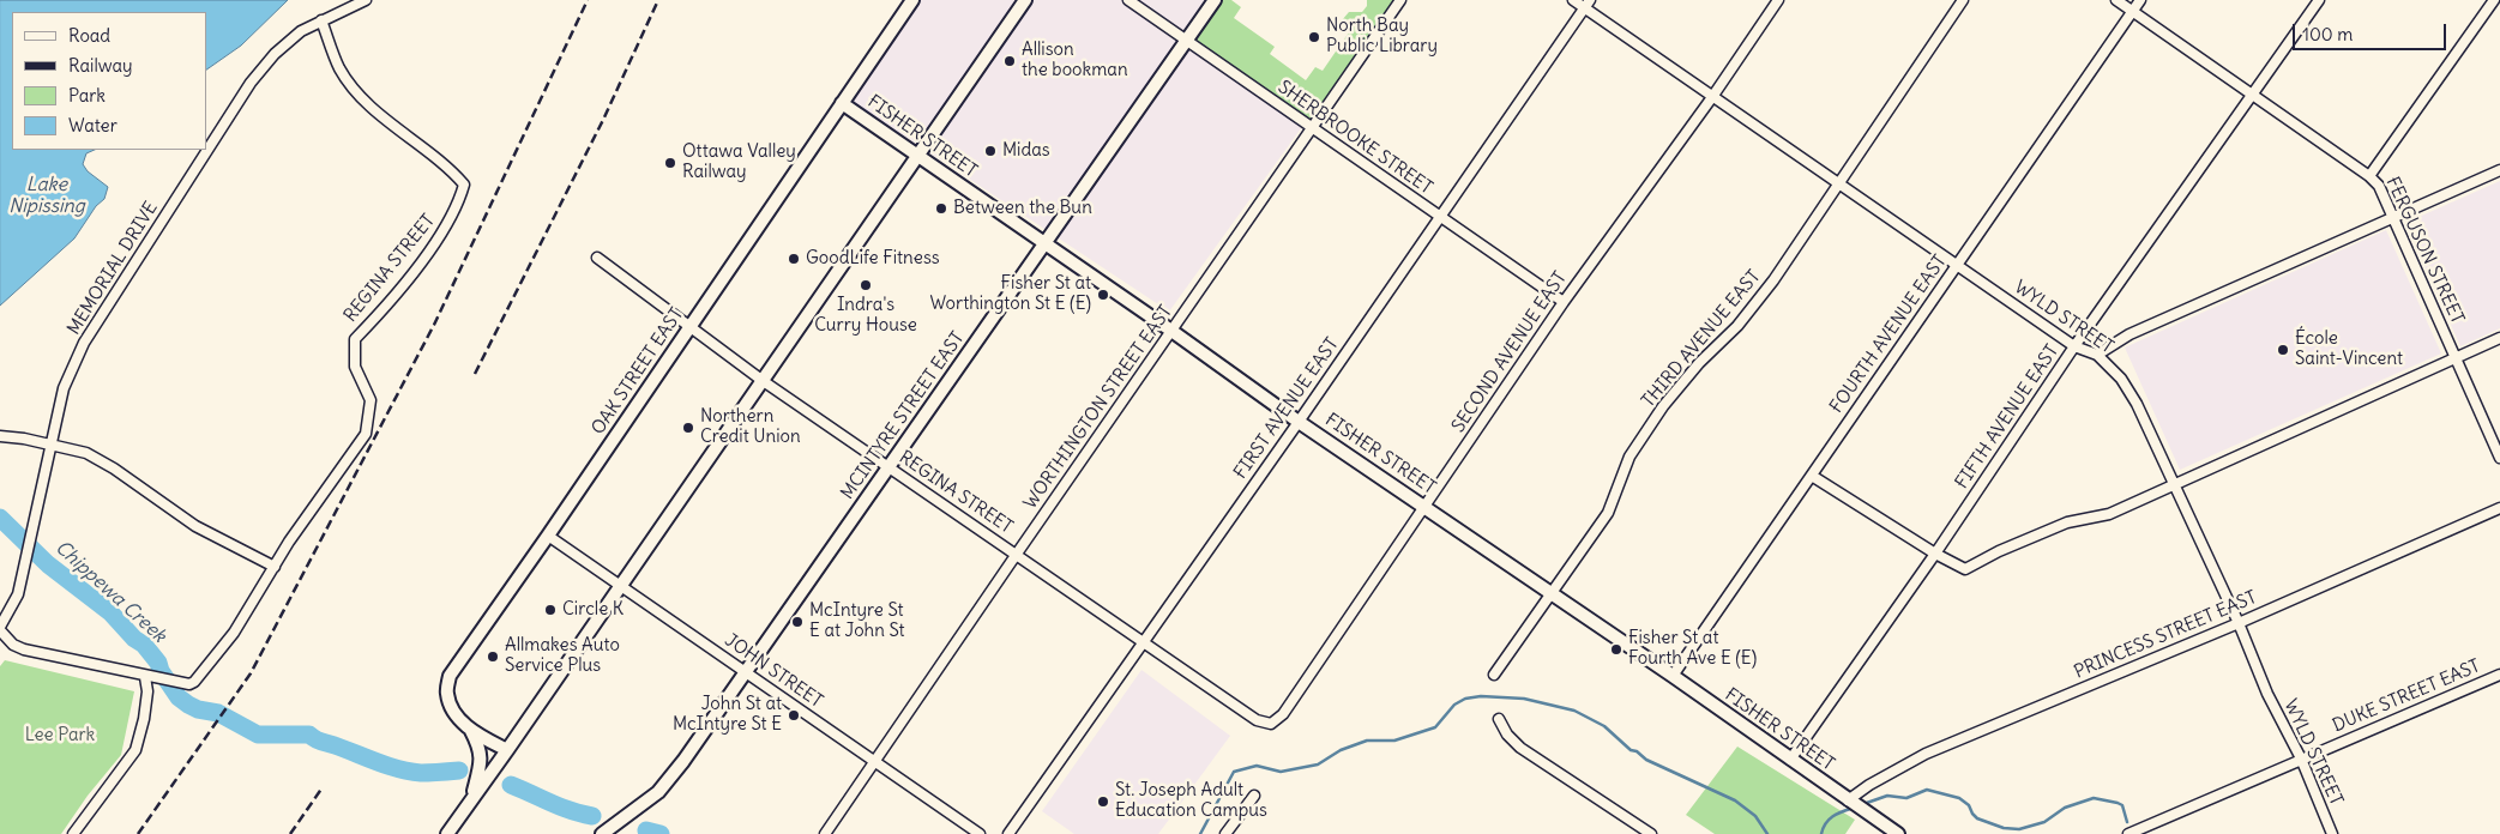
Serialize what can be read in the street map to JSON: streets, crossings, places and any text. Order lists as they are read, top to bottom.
{
  "streets": {
    "main road": ["FISHER STREET", "OAK STREET EAST", "MCINTYRE STREET EAST"],
    "street": [
      "SHERBROOKE STREET",
      "FERGUSON STREET",
      "MEMORIAL DRIVE",
      "REGINA STREET",
      "WYLD STREET",
      "FOURTH AVENUE EAST",
      "THIRD AVENUE EAST",
      "SECOND AVENUE EAST",
      "WORTHINGTON STREET EAST",
      "FIRST AVENUE EAST",
      "FIFTH AVENUE EAST",
      "PRINCESS STREET EAST",
      "JOHN STREET",
      "DUKE STREET EAST"
    ]
  },
  "crossings": [
    ["FISHER STREET", "FOURTH AVENUE EAST"],
    ["FISHER STREET", "THIRD AVENUE EAST"],
    ["FISHER STREET", "SECOND AVENUE EAST"],
    ["FISHER STREET", "OAK STREET EAST"],
    ["FISHER STREET", "WORTHINGTON STREET EAST"],
    ["FISHER STREET", "FIRST AVENUE EAST"],
    ["FISHER STREET", "MCINTYRE STREET EAST"],
    ["FISHER STREET", "FIFTH AVENUE EAST"],
    ["FISHER STREET", "PRINCESS STREET EAST"],
    ["SHERBROOKE STREET", "SECOND AVENUE EAST"],
    ["SHERBROOKE STREET", "WORTHINGTON STREET EAST"],
    ["SHERBROOKE STREET", "FIRST AVENUE EAST"],
    ["SHERBROOKE STREET", "MCINTYRE STREET EAST"],
    ["FERGUSON STREET", "FOURTH AVENUE EAST"],
    ["FERGUSON STREET", "FIFTH AVENUE EAST"],
    ["MEMORIAL DRIVE", "REGINA STREET"],
    ["REGINA STREET", "SECOND AVENUE EAST"],
    ["REGINA STREET", "OAK STREET EAST"],
    ["REGINA STREET", "WORTHINGTON STREET EAST"],
    ["REGINA STREET", "FIRST AVENUE EAST"],
    ["REGINA STREET", "MCINTYRE STREET EAST"],
    ["WYLD STREET", "FOURTH AVENUE EAST"],
    ["WYLD STREET", "THIRD AVENUE EAST"],
    ["WYLD STREET", "SECOND AVENUE EAST"],
    ["WYLD STREET", "FIRST AVENUE EAST"],
    ["WYLD STREET", "FIFTH AVENUE EAST"],
    ["WYLD STREET", "PRINCESS STREET EAST"],
    ["WYLD STREET", "DUKE STREET EAST"],
    ["OAK STREET EAST", "JOHN STREET"],
    ["WORTHINGTON STREET EAST", "JOHN STREET"],
    ["MCINTYRE STREET EAST", "JOHN STREET"]
  ],
  "water": ["Lake Nipissing", "Chippewa Creek"],
  "parks": ["Lee Park"],
  "places": [
    "North Bay Public Library",
    "Allison the bookman",
    "Midas",
    "Ottawa Valley Railway",
    "Between the Bun",
    "GoodLife Fitness",
    "Indra's Curry House",
    "Fisher St at Worthington St E (E)",
    "École Saint-Vincent",
    "Northern Credit Union",
    "Circle K",
    "McIntyre St E at John St",
    "Fisher St at Fourth Ave E (E)",
    "Allmakes Auto Service Plus",
    "John St at McIntyre St E",
    "St. Joseph Adult Education Campus"
  ],
  "legend": [
    "Road",
    "Railway",
    "Park",
    "Water"
  ],
  "scale_bar": "100 m"
}
